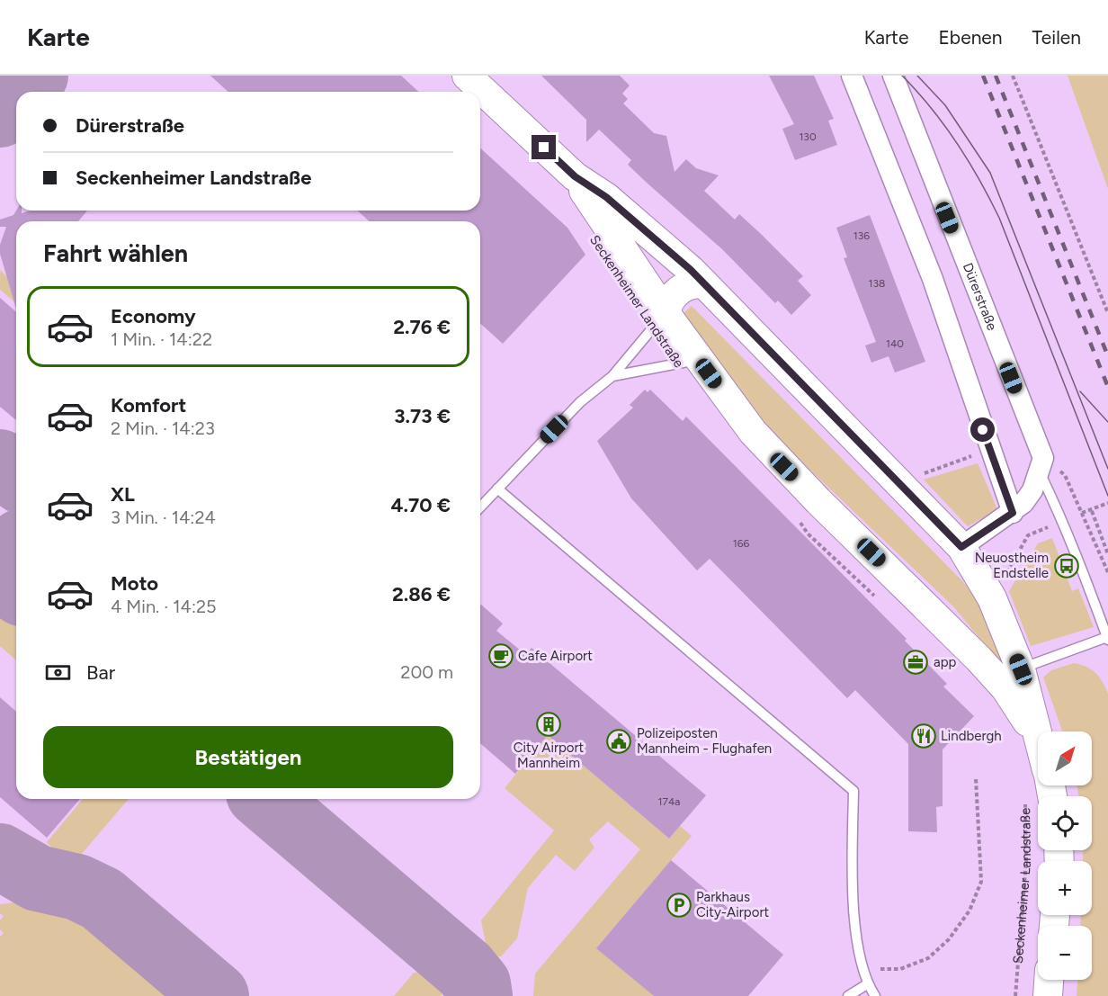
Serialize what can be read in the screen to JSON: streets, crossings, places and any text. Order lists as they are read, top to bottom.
{
  "streets": {
    "main road": ["Seckenheimer Landstraße"],
    "street": ["Dürerstraße"]
  },
  "places": {
    "bus stop": ["Neuostheim Endstelle"],
    "cafe": ["Cafe Airport"],
    "office": ["app"],
    "building": ["City Airport Mannheim"],
    "restaurant": ["Lindbergh"],
    "public building": ["Polizeiposten Mannheim - Flughafen"],
    "parking": ["Parkhaus City-Airport"]
  },
  "house_numbers": [
    "130",
    "136",
    "138",
    "140",
    "166",
    "174a"
  ],
  "north": "top right",
  "page": {
    "header": "Karte",
    "nav": ["Karte", "Ebenen", "Teilen"],
    "banner": ["Dürerstraße", "Seckenheimer Landstraße"],
    "heading": "Fahrt wählen",
    "list": [
      {
        "name": "Economy",
        "note": "1 Min. · 14:22",
        "value": "2.76 €"
      },
      {
        "name": "Komfort",
        "note": "2 Min. · 14:23",
        "value": "3.73 €"
      },
      {
        "name": "XL",
        "note": "3 Min. · 14:24",
        "value": "4.70 €"
      },
      {
        "name": "Moto",
        "note": "4 Min. · 14:25",
        "value": "2.86 €"
      }
    ],
    "pay": ["Bar", "200 m"],
    "buttons": "Bestätigen",
    "map_buttons": ["+", "−"]
  }
}
